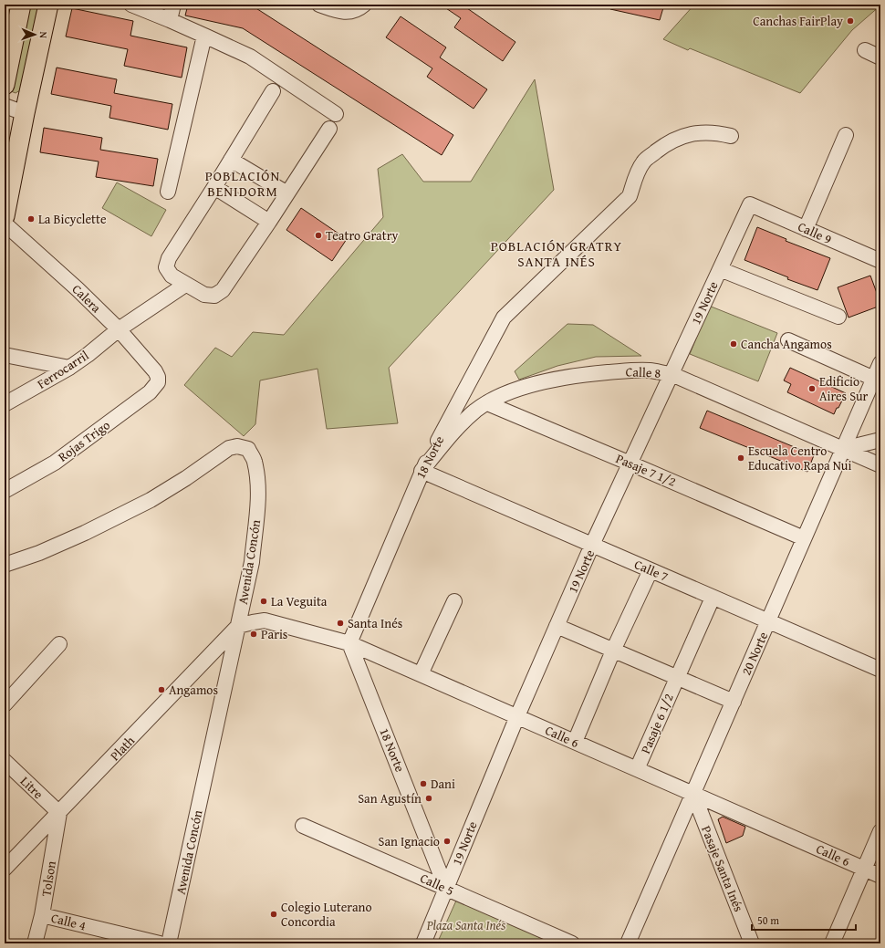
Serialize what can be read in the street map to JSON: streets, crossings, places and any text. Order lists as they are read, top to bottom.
{
  "streets": {
    "street": [
      "Calle 9",
      "Calera",
      "19 Norte",
      "Ferrocarril",
      "Calle 8",
      "Rojas Trigo",
      "18 Norte",
      "Pasaje 7 1/2",
      "Avenida Concón",
      "Calle 7",
      "20 Norte",
      "Pasaje 6 1/2",
      "Calle 6",
      "Plath",
      "Litre",
      "Pasaje Santa Inés",
      "Tolson",
      "Calle 5",
      "Calle 4"
    ]
  },
  "crossings": [
    ["Calle 9", "19 Norte"],
    ["Calera", "Ferrocarril"],
    ["Calera", "Rojas Trigo"],
    ["19 Norte", "Calle 8"],
    ["19 Norte", "18 Norte"],
    ["19 Norte", "Pasaje 7 1/2"],
    ["19 Norte", "Calle 7"],
    ["19 Norte", "Pasaje 6 1/2"],
    ["19 Norte", "Calle 6"],
    ["19 Norte", "Calle 5"],
    ["Calle 8", "18 Norte"],
    ["Calle 8", "Pasaje 7 1/2"],
    ["Calle 8", "Calle 7"],
    ["Calle 8", "20 Norte"],
    ["18 Norte", "Calle 7"],
    ["18 Norte", "Calle 6"],
    ["18 Norte", "Calle 5"],
    ["Pasaje 7 1/2", "20 Norte"],
    ["Avenida Concón", "Calle 6"],
    ["Avenida Concón", "Plath"],
    ["Calle 7", "20 Norte"],
    ["Calle 7", "Pasaje 6 1/2"],
    ["20 Norte", "Pasaje 6 1/2"],
    ["20 Norte", "Calle 6"],
    ["20 Norte", "Pasaje Santa Inés"],
    ["Pasaje 6 1/2", "Calle 6"],
    ["Calle 6", "Plath"],
    ["Calle 6", "Pasaje Santa Inés"],
    ["Plath", "Litre"],
    ["Plath", "Tolson"],
    ["Litre", "Tolson"],
    ["Tolson", "Calle 4"]
  ],
  "districts": ["POBLACIÓN BENIDORM", "POBLACIÓN GRATRY SANTA INÉS"],
  "parks": ["Plaza Santa Inés"],
  "places": [
    "Canchas FairPlay",
    "La Bicyclette",
    "Teatro Gratry",
    "Cancha Angamos",
    "Edificio Aires Sur",
    "Escuela Centro Educativo Rapa Nui",
    "La Veguita",
    "Santa Inés",
    "Paris",
    "Angamos",
    "Dani",
    "San Agustín",
    "San Ignacio",
    "Colegio Luterano Concordia"
  ],
  "scale_bar": "50 m",
  "north": "right"
}
